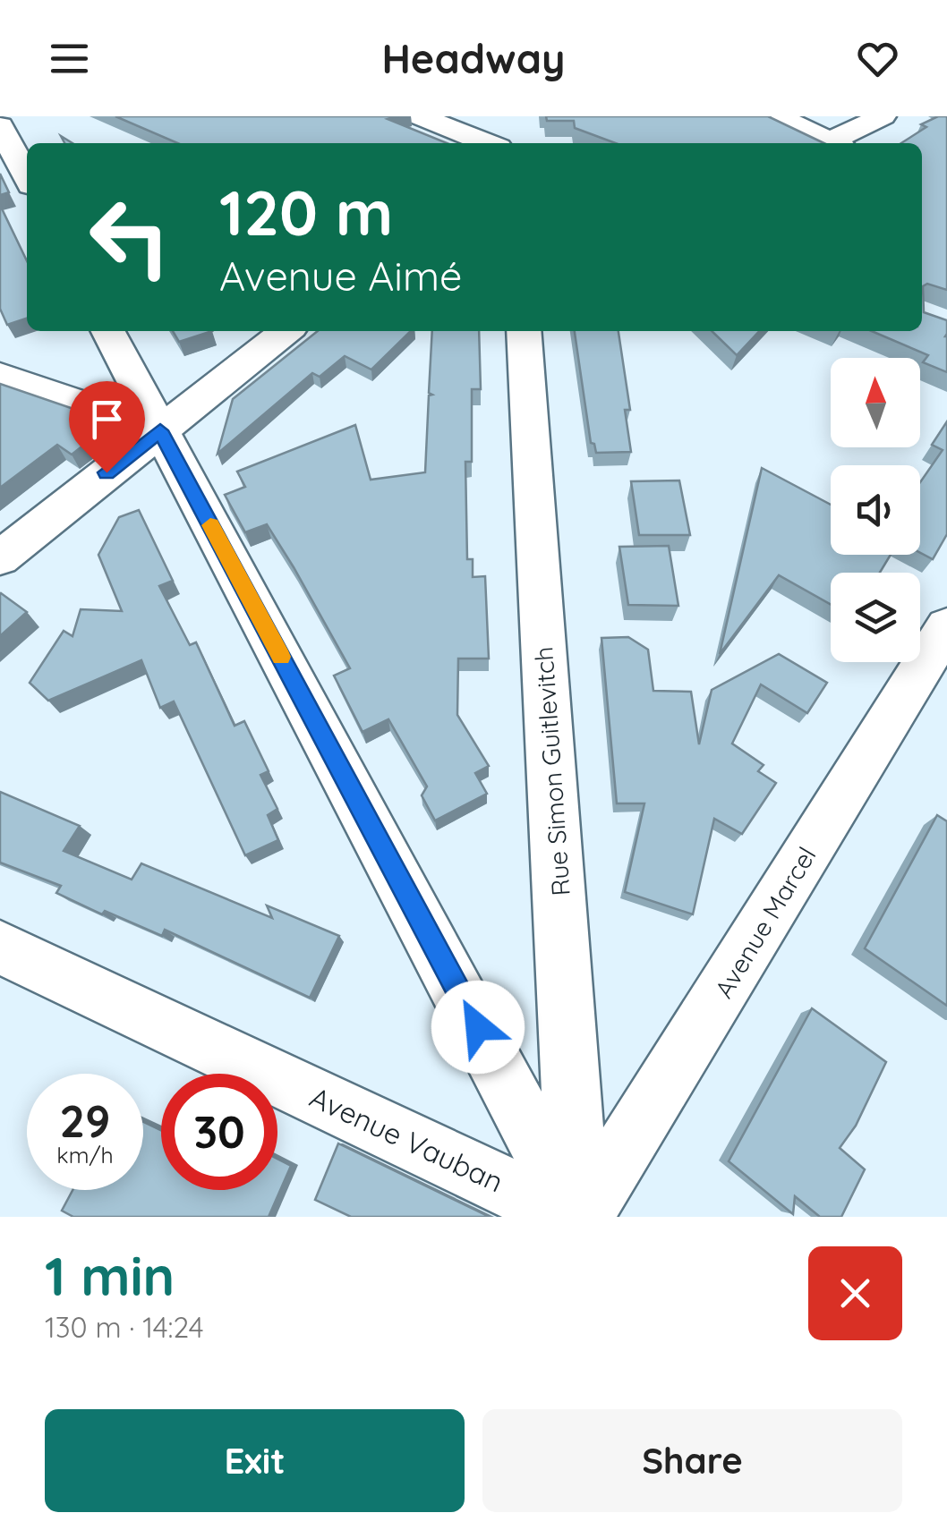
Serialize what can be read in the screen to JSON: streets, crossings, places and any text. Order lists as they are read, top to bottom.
{
  "streets": {
    "street": ["Rue Simon Guitlevitch", "Avenue Marcel", "Avenue Vauban"]
  },
  "crossings": [
    ["Rue Simon Guitlevitch", "Avenue Marcel"]
  ],
  "north": "top",
  "page": {
    "header": "Headway",
    "turn": ["120 m", "Avenue Aimé"],
    "speed": "29 km/h",
    "limit": "30",
    "heading": ["1 min", "130 m · 14:24"],
    "buttons": ["Exit", "Share"]
  }
}
